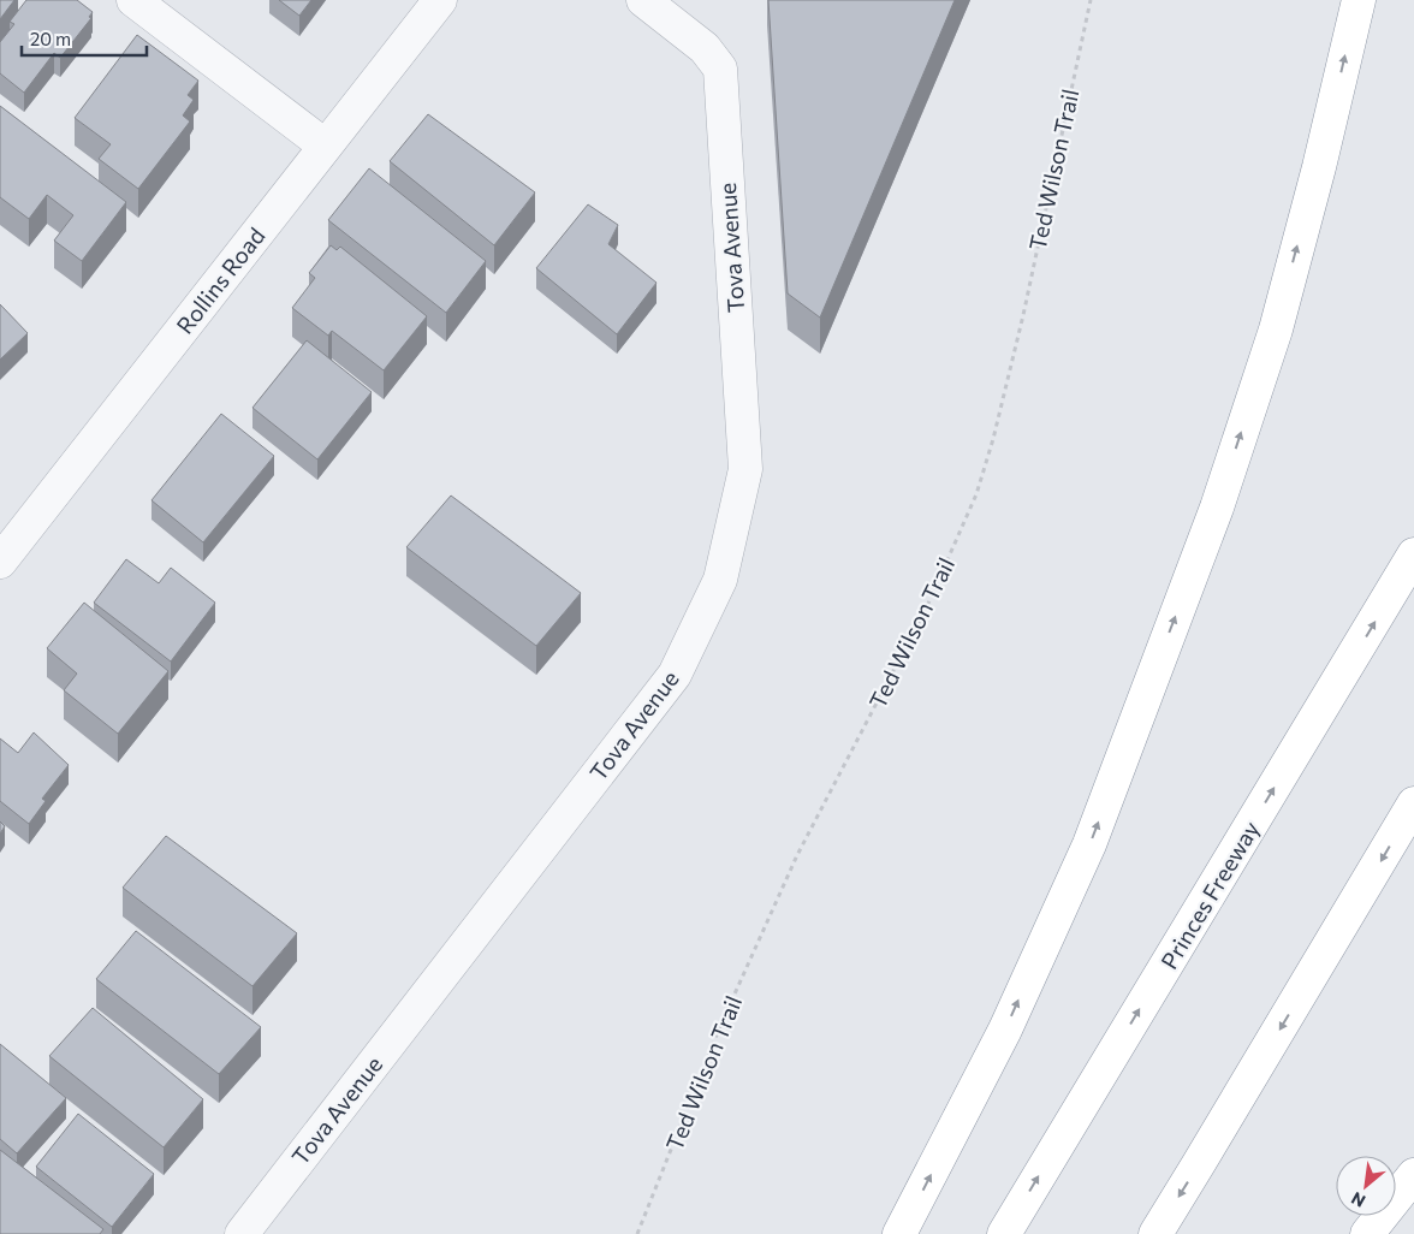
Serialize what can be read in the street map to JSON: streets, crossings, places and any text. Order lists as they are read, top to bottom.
{
  "streets": {
    "highway": ["Princes Freeway"],
    "street": ["Tova Avenue", "Rollins Road"],
    "path": ["Ted Wilson Trail"]
  },
  "scale_bar": "20 m",
  "north": "bottom left"
}
